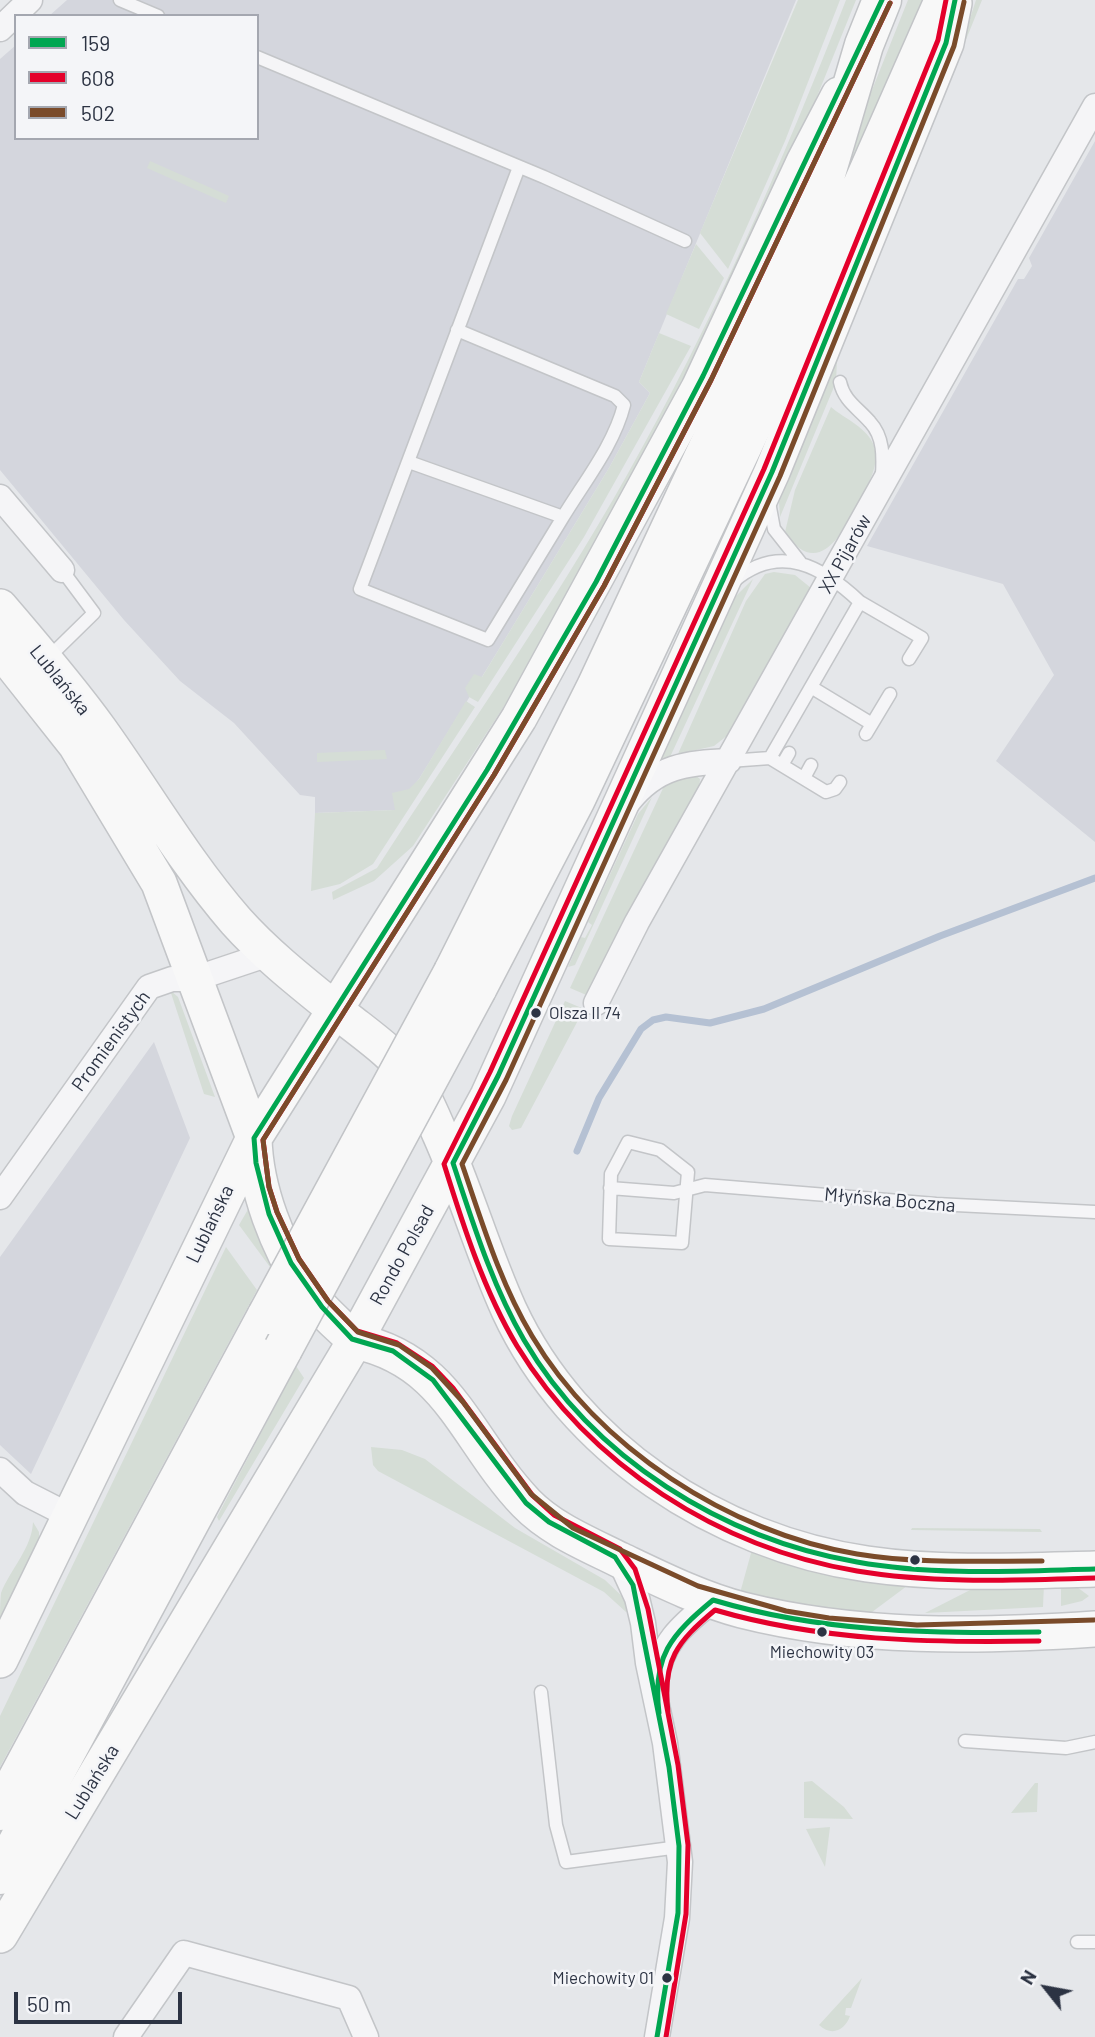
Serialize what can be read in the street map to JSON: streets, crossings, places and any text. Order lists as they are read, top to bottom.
{
  "streets": {
    "main road": ["Lublańska", "Rondo Polsad"],
    "street": ["XX Pijarów", "Promienistych"],
    "lane": ["Młyńska Boczna"]
  },
  "crossings": [
    ["Lublańska", "Promienistych"],
    ["Lublańska", "Rondo Polsad"]
  ],
  "places": ["Olsza II 74", "Miechowity 03", "Miechowity 01"],
  "lines": ["transit line 159", "transit line 608", "transit line 502"],
  "legend": ["159", "608", "502"],
  "scale_bar": "50 m",
  "north": "top left"
}
